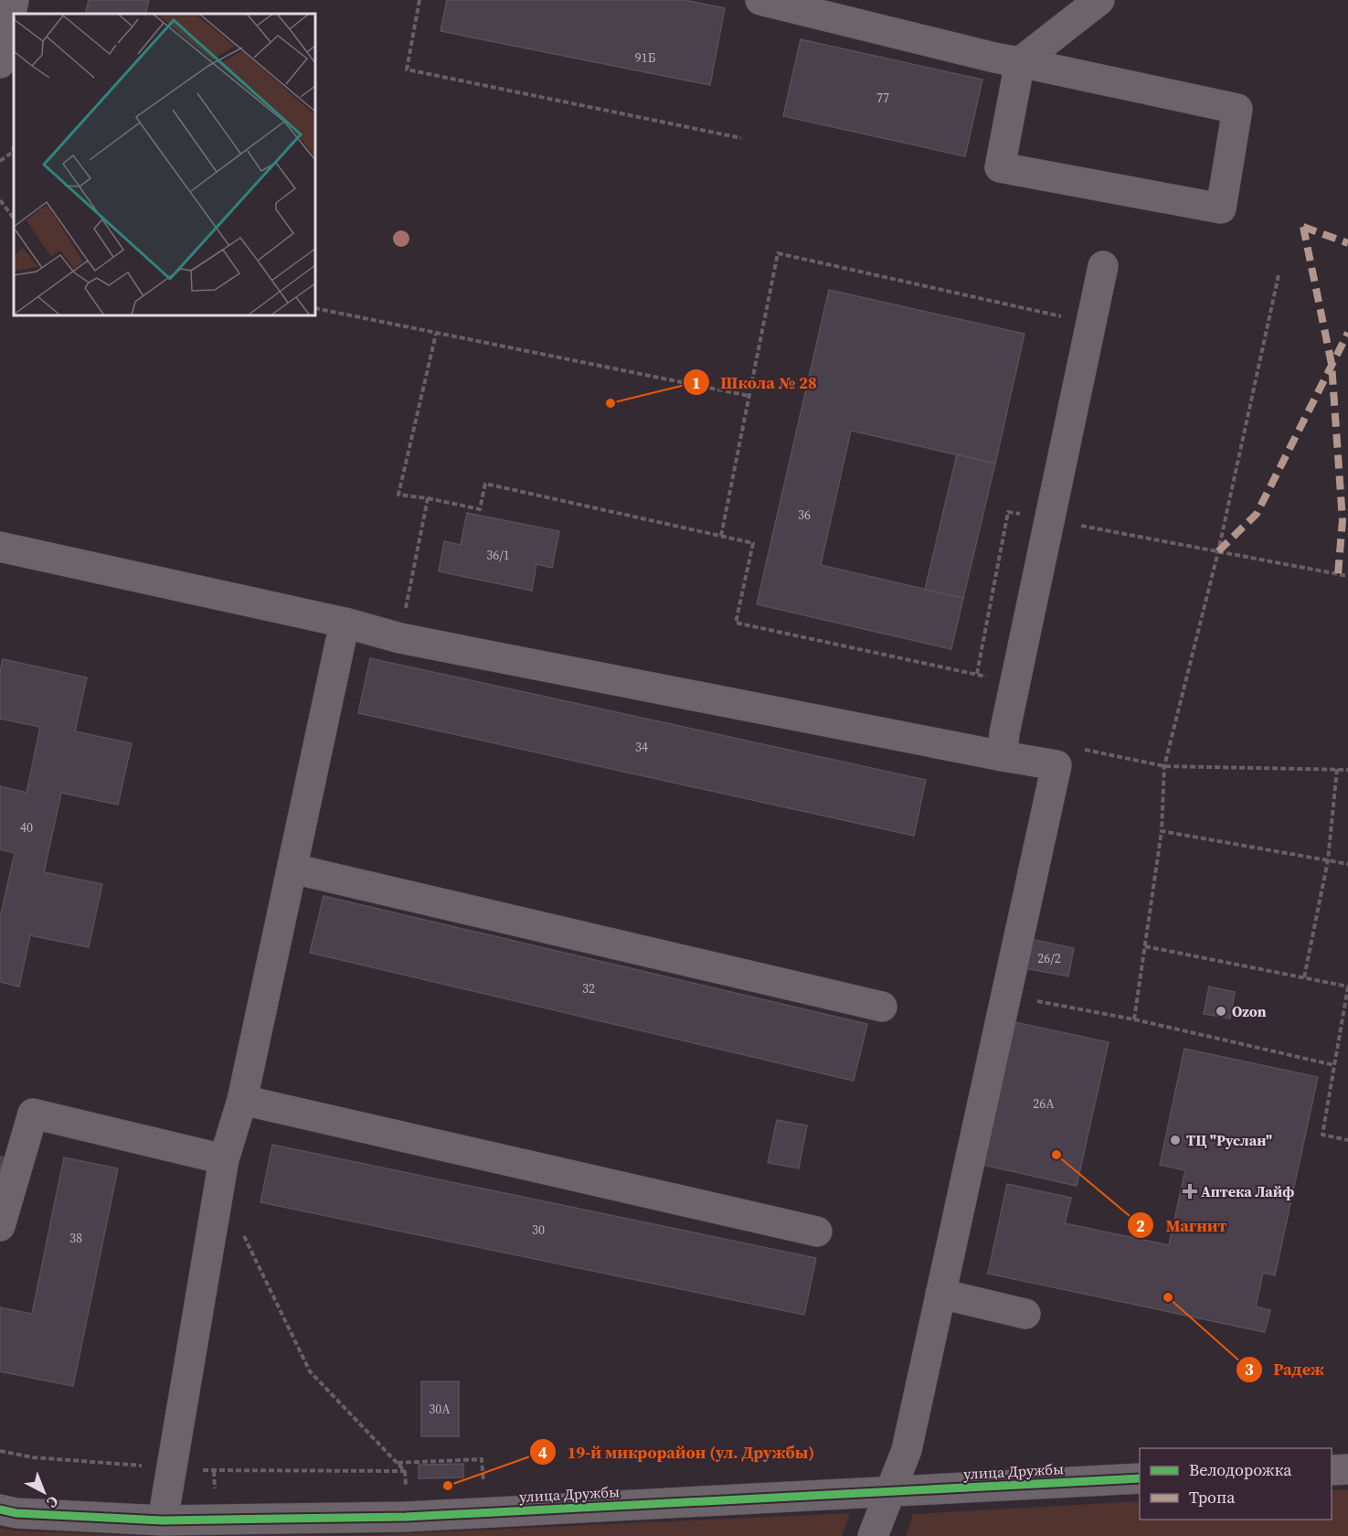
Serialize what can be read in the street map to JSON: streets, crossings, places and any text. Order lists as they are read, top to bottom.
{
  "streets": {
    "street": ["улица Дружбы"]
  },
  "places": {
    "other": [
      "Школа № 28",
      "Ozon",
      "ТЦ \"Руслан\"",
      "Магнит",
      "Радеж",
      "19-й микрорайон (ул. Дружбы)"
    ],
    "health": ["Аптека Лайф"]
  },
  "house_numbers": [
    "91Б",
    "77",
    "36",
    "36/1",
    "34",
    "40",
    "26/2",
    "32",
    "26А",
    "30",
    "38",
    "30А"
  ],
  "legend": ["Велодорожка", "Тропа"],
  "north": "bottom right"
}
